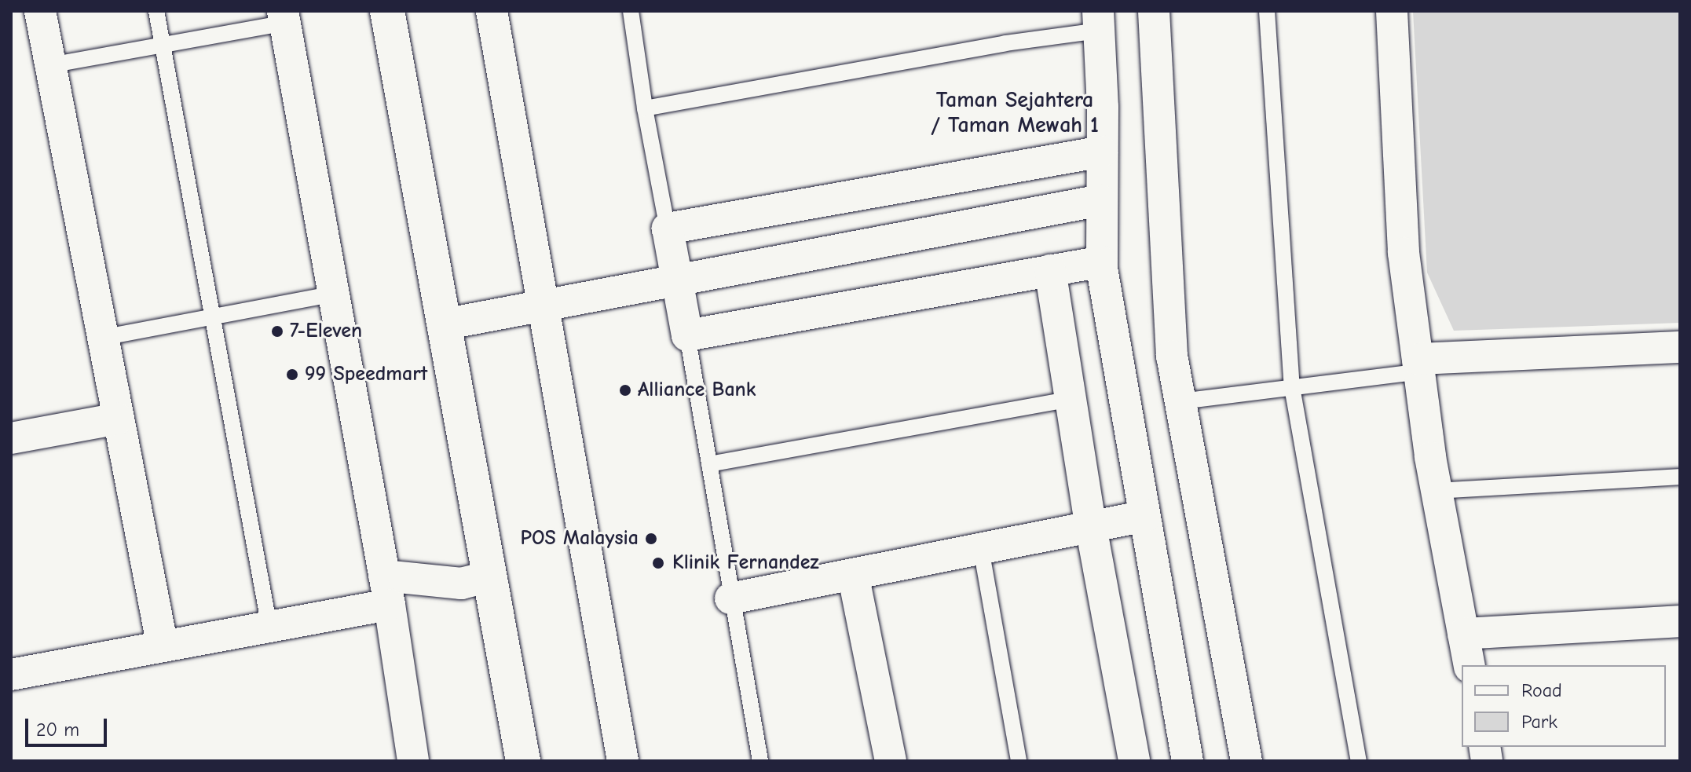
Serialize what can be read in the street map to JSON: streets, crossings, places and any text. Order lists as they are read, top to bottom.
{
  "districts": ["Taman Sejahtera / Taman Mewah 1"],
  "places": [
    "7-Eleven",
    "99 Speedmart",
    "Alliance Bank",
    "POS Malaysia",
    "Klinik Fernandez"
  ],
  "legend": ["Road", "Park"],
  "scale_bar": "20 m"
}
